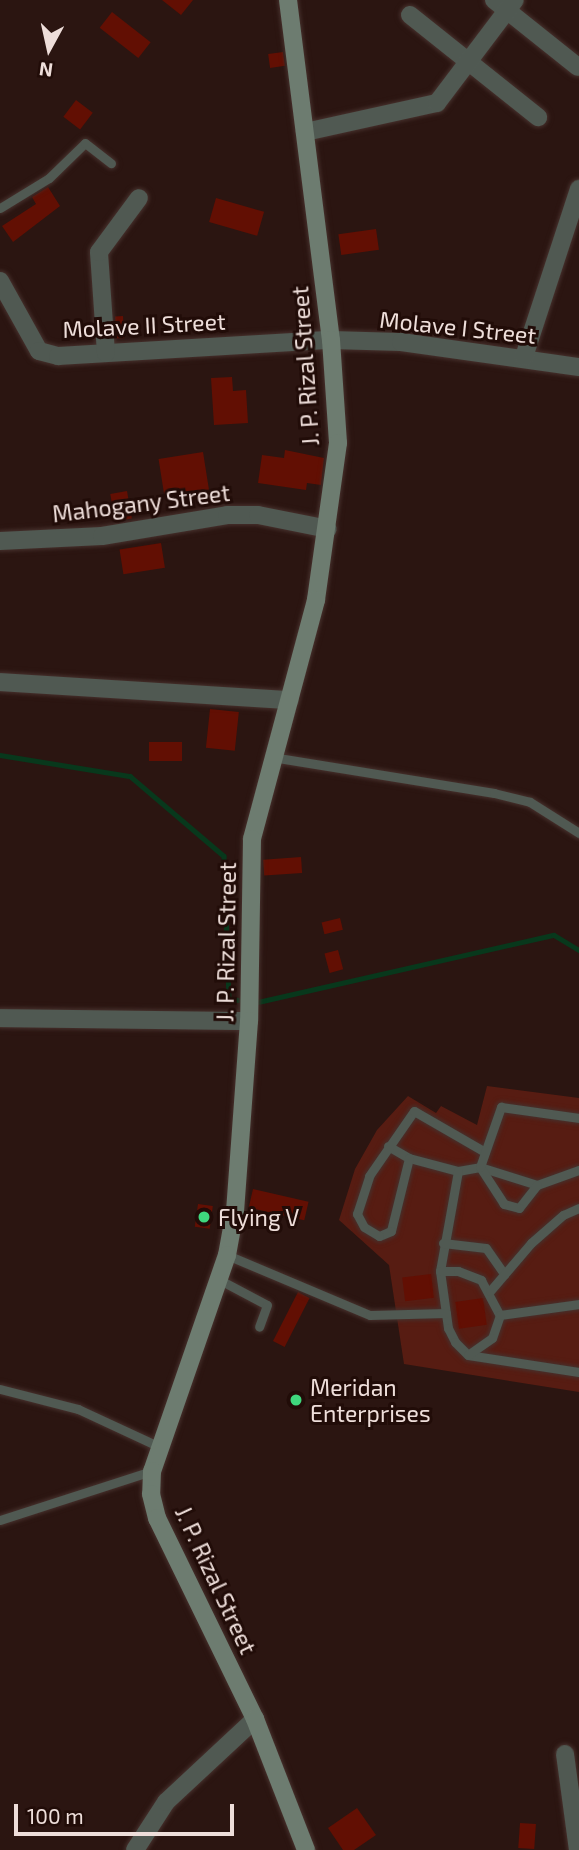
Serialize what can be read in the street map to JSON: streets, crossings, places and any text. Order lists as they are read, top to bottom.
{
  "streets": {
    "main road": ["J. P. Rizal Street"],
    "street": ["Molave II Street", "Molave I Street", "Mahogany Street"]
  },
  "crossings": [
    ["Molave II Street", "Molave I Street"],
    ["Molave II Street", "J. P. Rizal Street"],
    ["Molave I Street", "J. P. Rizal Street"],
    ["J. P. Rizal Street", "Mahogany Street"]
  ],
  "places": ["Flying V", "Meridan Enterprises"],
  "scale_bar": "100 m",
  "north": "bottom"
}
